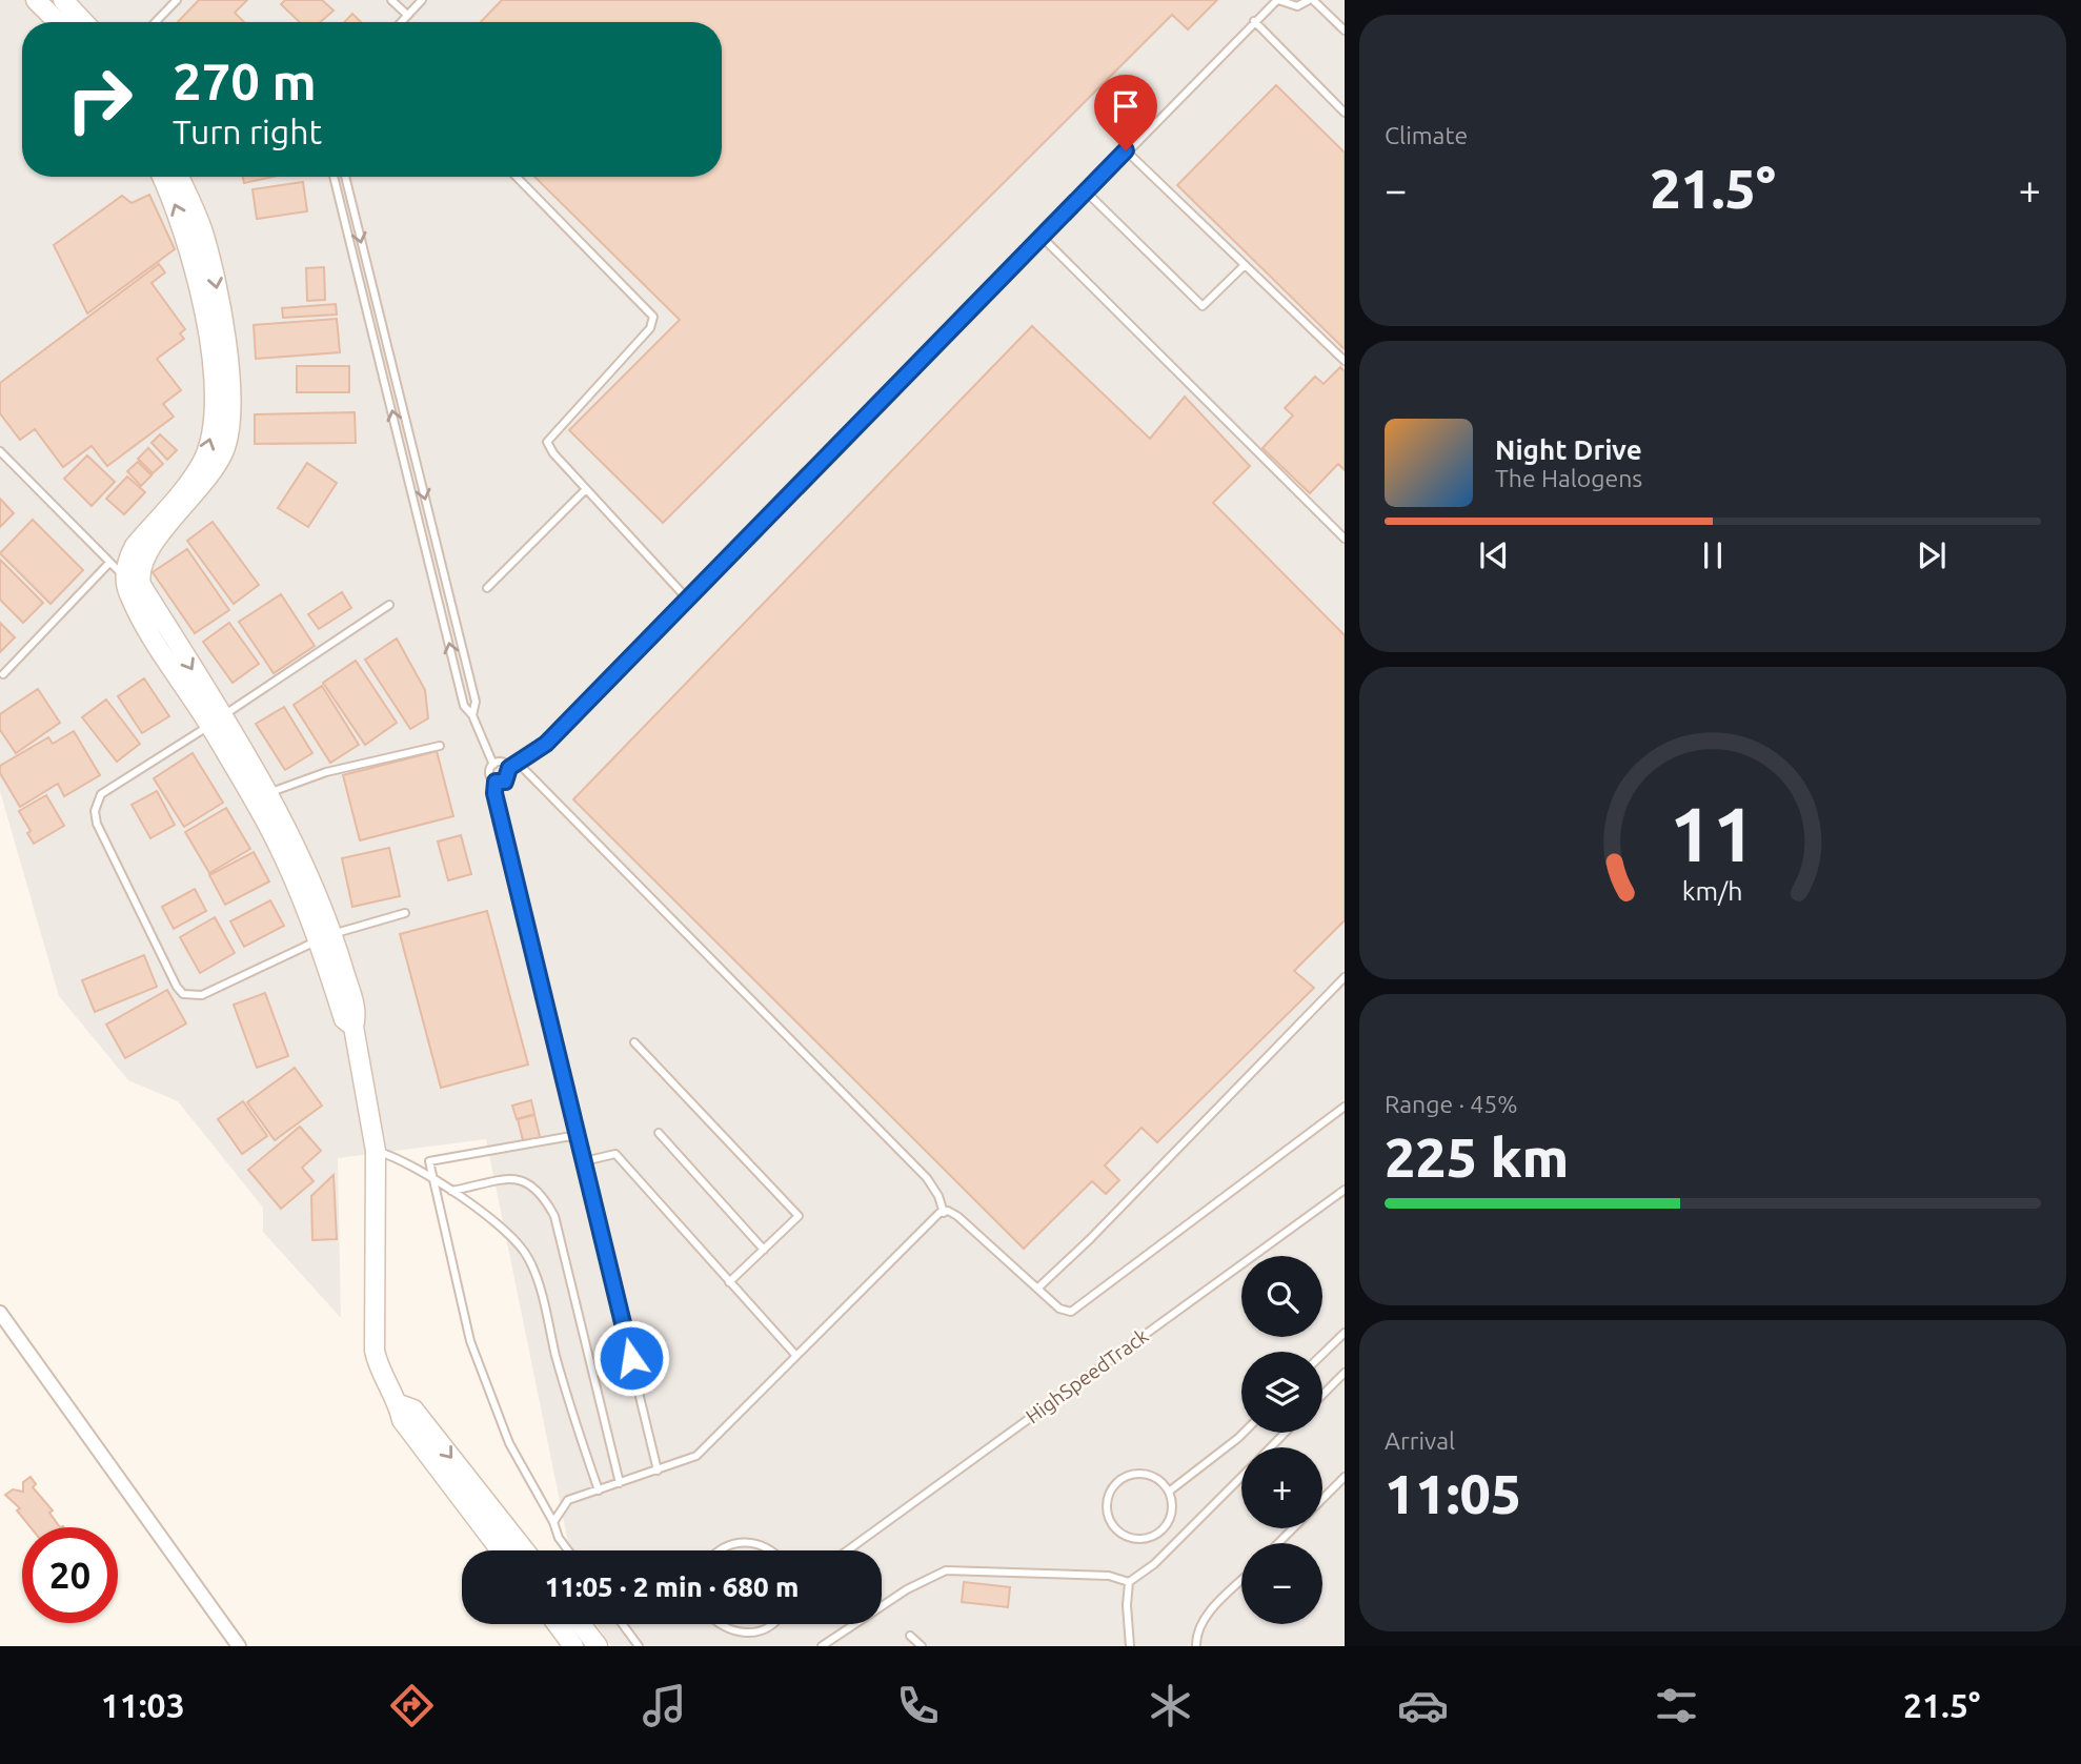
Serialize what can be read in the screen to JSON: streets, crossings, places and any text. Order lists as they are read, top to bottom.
{
  "streets": {
    "lane": ["HighSpeedTrack"]
  },
  "page": {
    "tile": [
      "Climate",
      ["Range · 45%", "225 km"],
      ["Arrival", "11:05"]
    ],
    "turn": ["270 m", "Turn right"],
    "heat": ["−", "21.5°", "+"],
    "song": ["Night Drive", "The Halogens"],
    "map_buttons": ["+", "−"],
    "limit": "20",
    "trip": "11:05 · 2 min · 680 m",
    "tabs": ["11:03", "21.5°"],
    "gauge": ["11", "km/h"]
  }
}
